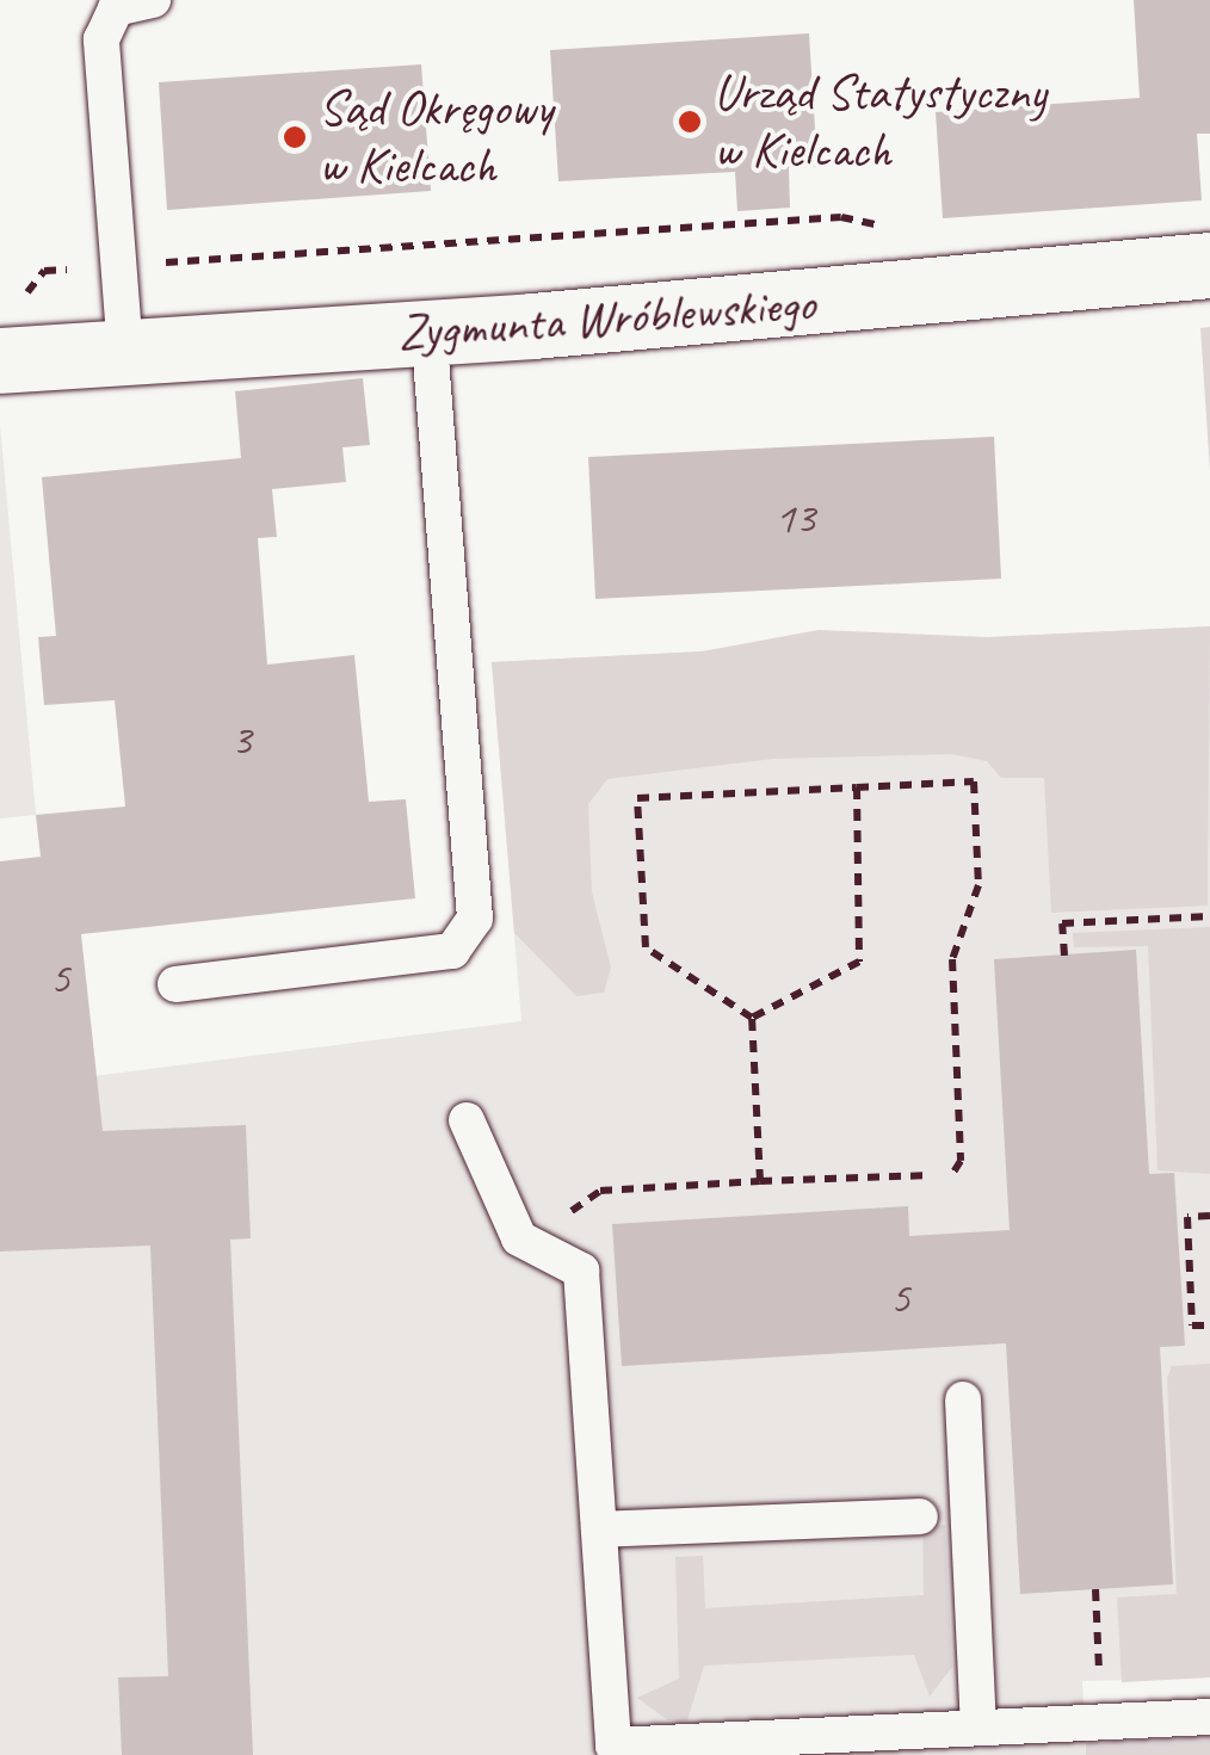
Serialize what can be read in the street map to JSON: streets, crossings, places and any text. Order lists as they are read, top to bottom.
{
  "streets": {
    "street": ["Zygmunta Wróblewskiego"]
  },
  "places": ["Urząd Statystyczny w Kielcach", "Sąd Okręgowy w Kielcach"],
  "house_numbers": [
    "13",
    "3",
    "5",
    "5"
  ]
}
